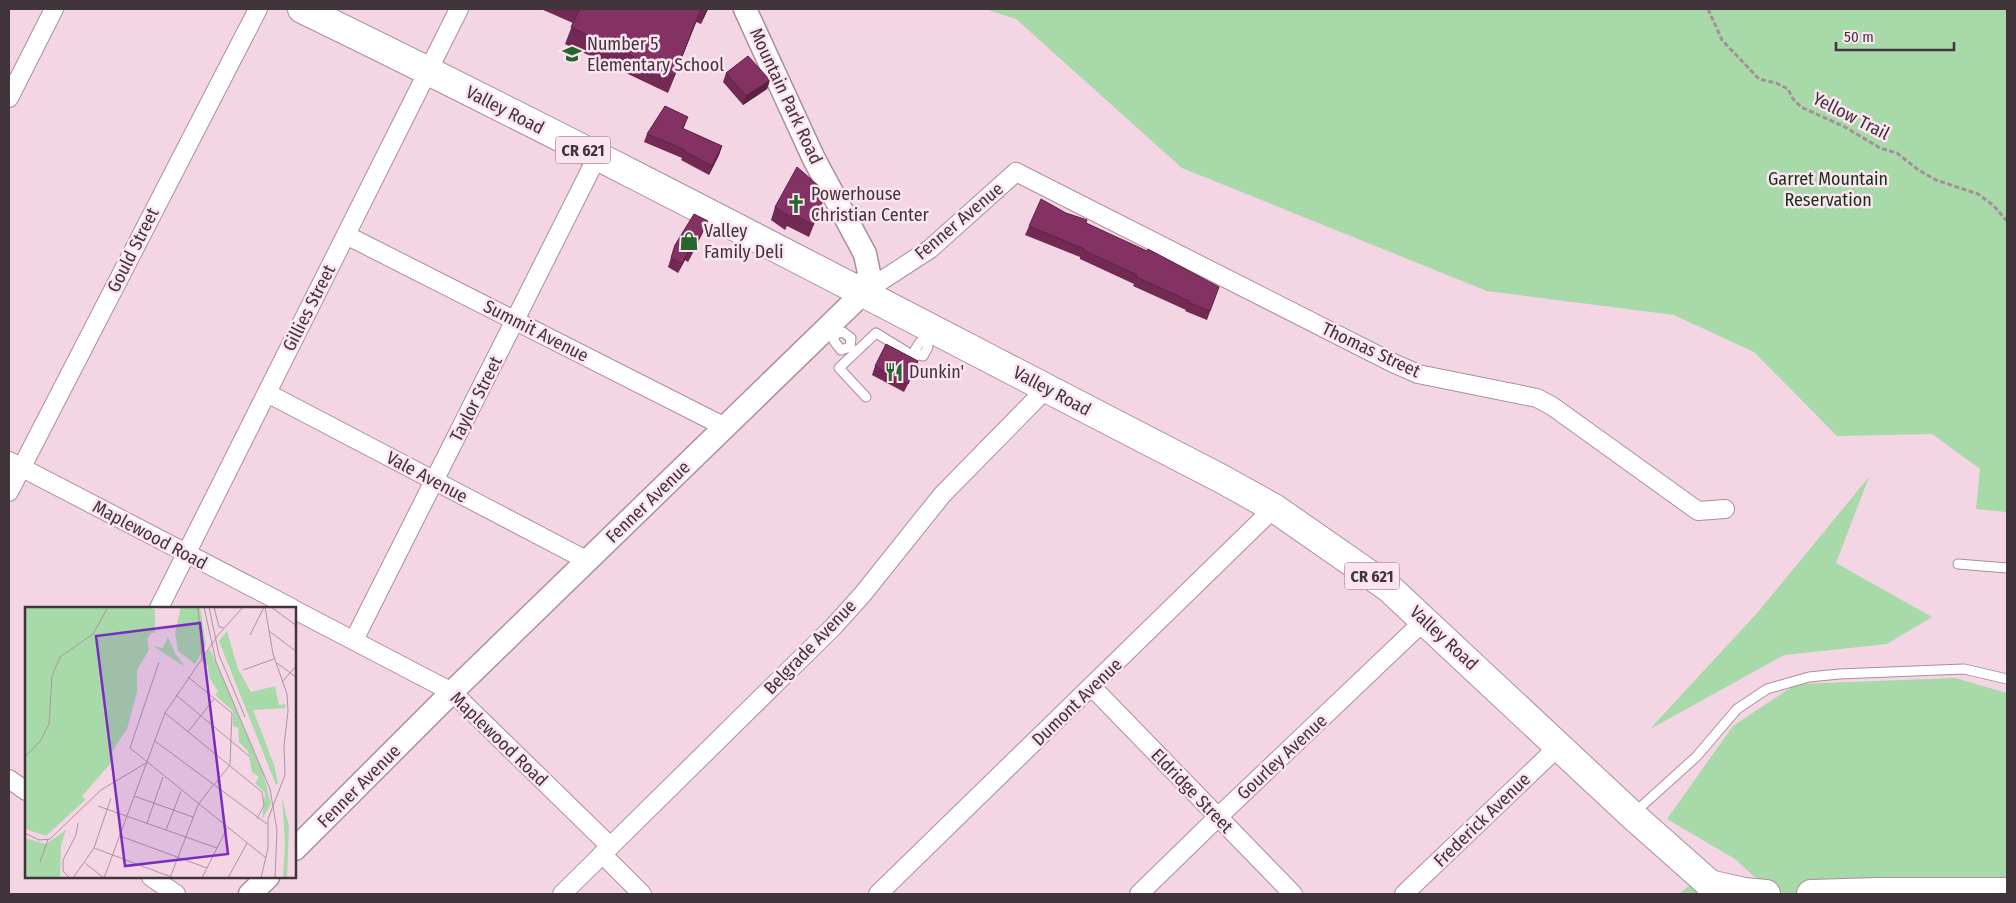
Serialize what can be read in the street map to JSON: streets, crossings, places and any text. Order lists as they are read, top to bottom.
{
  "streets": {
    "main road": ["Valley Road", "CR 621"],
    "street": [
      "Mountain Park Road",
      "Fenner Avenue",
      "Gould Street",
      "Gillies Street",
      "Summit Avenue",
      "Thomas Street",
      "Taylor Street",
      "Vale Avenue",
      "Maplewood Road",
      "Belgrade Avenue",
      "Dumont Avenue",
      "Gourley Avenue",
      "Eldridge Street",
      "Frederick Avenue"
    ],
    "path": ["Yellow Trail"]
  },
  "crossings": [
    ["Mountain Park Road", "Valley Road"],
    ["Mountain Park Road", "Fenner Avenue"],
    ["Valley Road", "Fenner Avenue"],
    ["Valley Road", "Gillies Street"],
    ["Valley Road", "Taylor Street"],
    ["Valley Road", "Belgrade Avenue"],
    ["Valley Road", "Dumont Avenue"],
    ["Valley Road", "Gourley Avenue"],
    ["Valley Road", "Frederick Avenue"],
    ["Fenner Avenue", "Summit Avenue"],
    ["Fenner Avenue", "Thomas Street"],
    ["Fenner Avenue", "Vale Avenue"],
    ["Fenner Avenue", "Maplewood Road"],
    ["Gould Street", "Maplewood Road"],
    ["Gillies Street", "Summit Avenue"],
    ["Gillies Street", "Vale Avenue"],
    ["Gillies Street", "Maplewood Road"],
    ["Summit Avenue", "Taylor Street"],
    ["Taylor Street", "Vale Avenue"],
    ["Taylor Street", "Maplewood Road"],
    ["Maplewood Road", "Belgrade Avenue"],
    ["Dumont Avenue", "Eldridge Street"],
    ["Gourley Avenue", "Eldridge Street"]
  ],
  "parks": ["Garret Mountain Reservation"],
  "places": {
    "school or university": ["Number 5 Elementary School"],
    "church": ["Powerhouse Christian Center"],
    "shop": ["Valley Family Deli"],
    "restaurant": ["Dunkin'"]
  },
  "scale_bar": "50 m"
}
